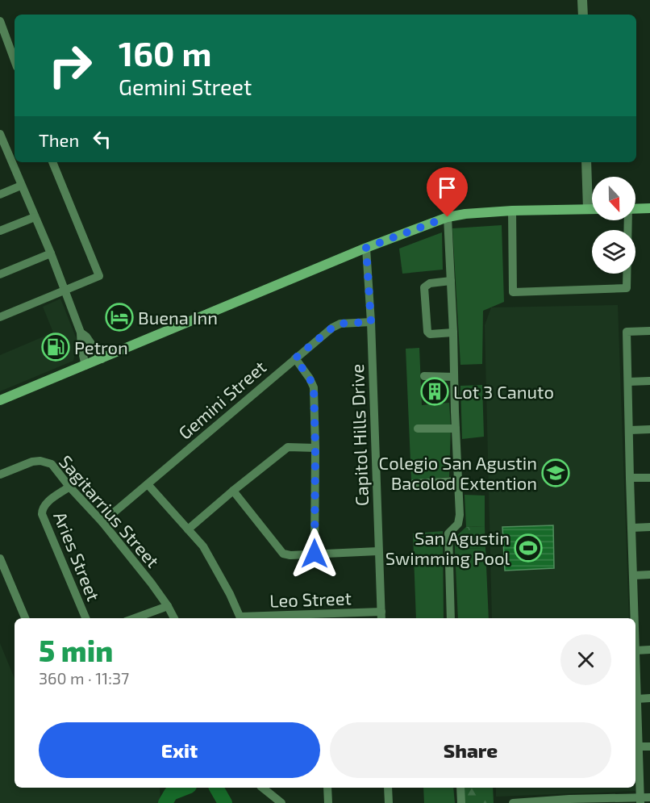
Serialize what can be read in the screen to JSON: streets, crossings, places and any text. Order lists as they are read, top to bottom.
{
  "streets": {
    "street": [
      "Gemini Street",
      "Capitol Hills Drive",
      "Sagitarrius Street",
      "Aries Street",
      "Leo Street"
    ]
  },
  "crossings": [
    ["Gemini Street", "Capitol Hills Drive"],
    ["Gemini Street", "Sagitarrius Street"],
    ["Capitol Hills Drive", "Leo Street"],
    ["Sagitarrius Street", "Aries Street"]
  ],
  "places": {
    "hotel": ["Buena Inn"],
    "fuel station": ["Petron"],
    "building": ["Lot 3 Canuto"],
    "school or university": ["Colegio San Agustin Bacolod Extention"],
    "sports": ["San Agustin Swimming Pool"]
  },
  "north": "bottom",
  "page": {
    "turn": ["160 m", "Gemini Street"],
    "then": "Then",
    "heading": ["5 min", "360 m · 11:37"],
    "buttons": ["Exit", "Share"]
  }
}
